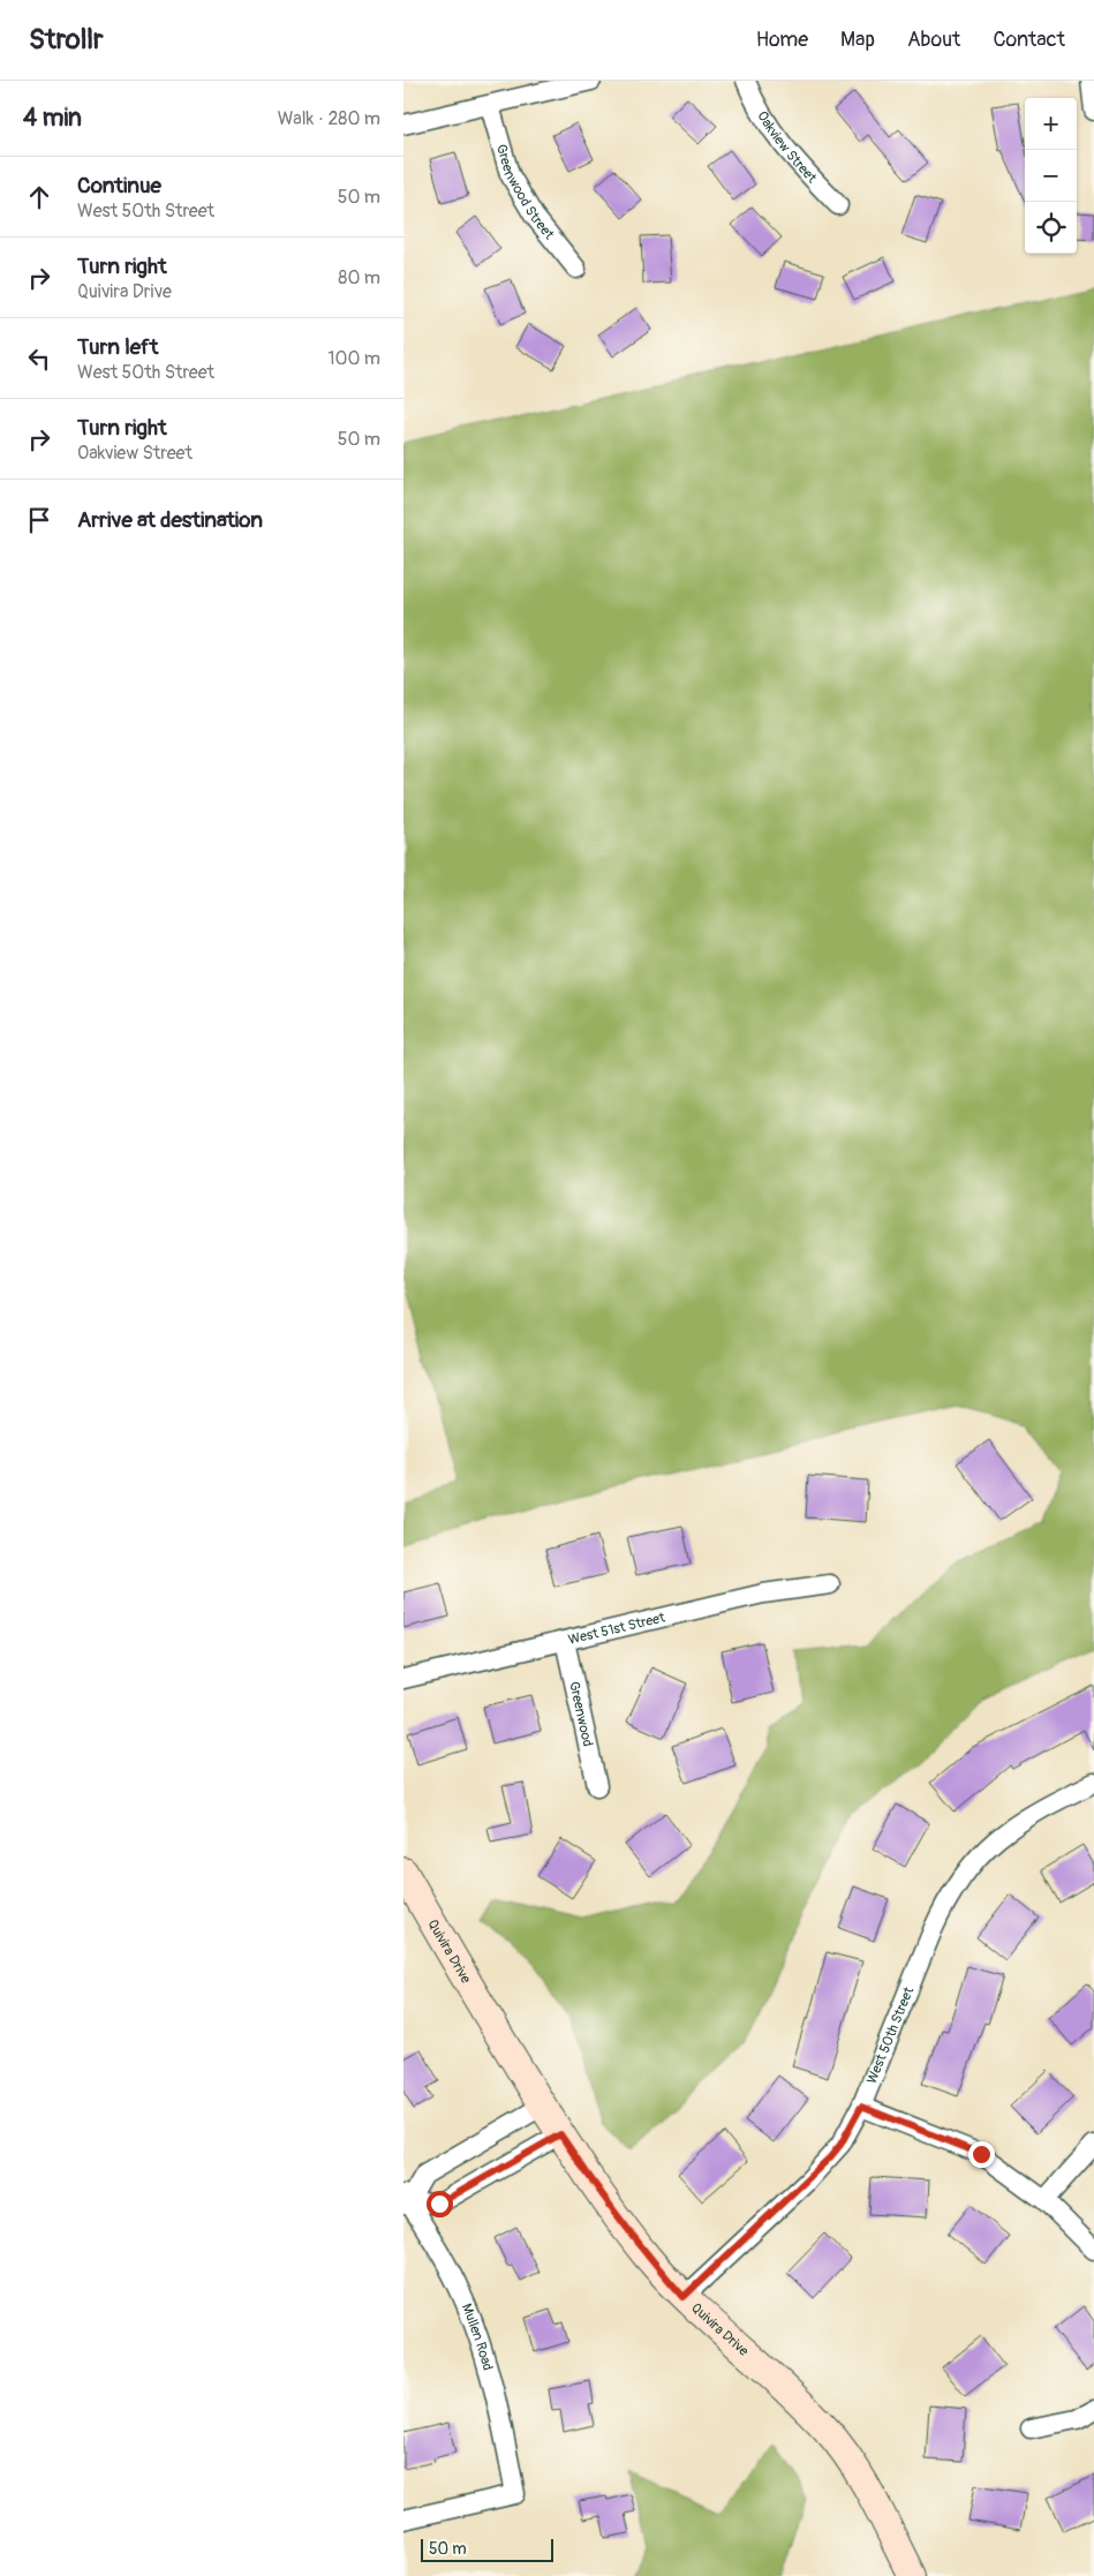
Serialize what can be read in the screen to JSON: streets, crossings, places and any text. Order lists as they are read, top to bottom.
{
  "streets": {
    "main road": ["Quivira Drive"],
    "street": [
      "Oakview Street",
      "Greenwood Street",
      "West 51st Street",
      "Greenwood",
      "West 50th Street",
      "Mullen Road"
    ]
  },
  "crossings": [
    ["West 51st Street", "Greenwood"],
    ["Quivira Drive", "West 50th Street"]
  ],
  "scale_bar": "50 m",
  "page": {
    "header": "Strollr",
    "nav": [
      "Home",
      "Map",
      "About",
      "Contact"
    ],
    "heading": ["4 min", "Walk · 280 m"],
    "map_buttons": ["+", "−"],
    "list": [
      ["Continue", "West 50th Street", "50 m"],
      ["Turn right", "Quivira Drive", "80 m"],
      ["Turn left", "West 50th Street", "100 m"],
      ["Turn right", "Oakview Street", "50 m"],
      "Arrive at destination"
    ],
    "scale": "50 m"
  }
}
